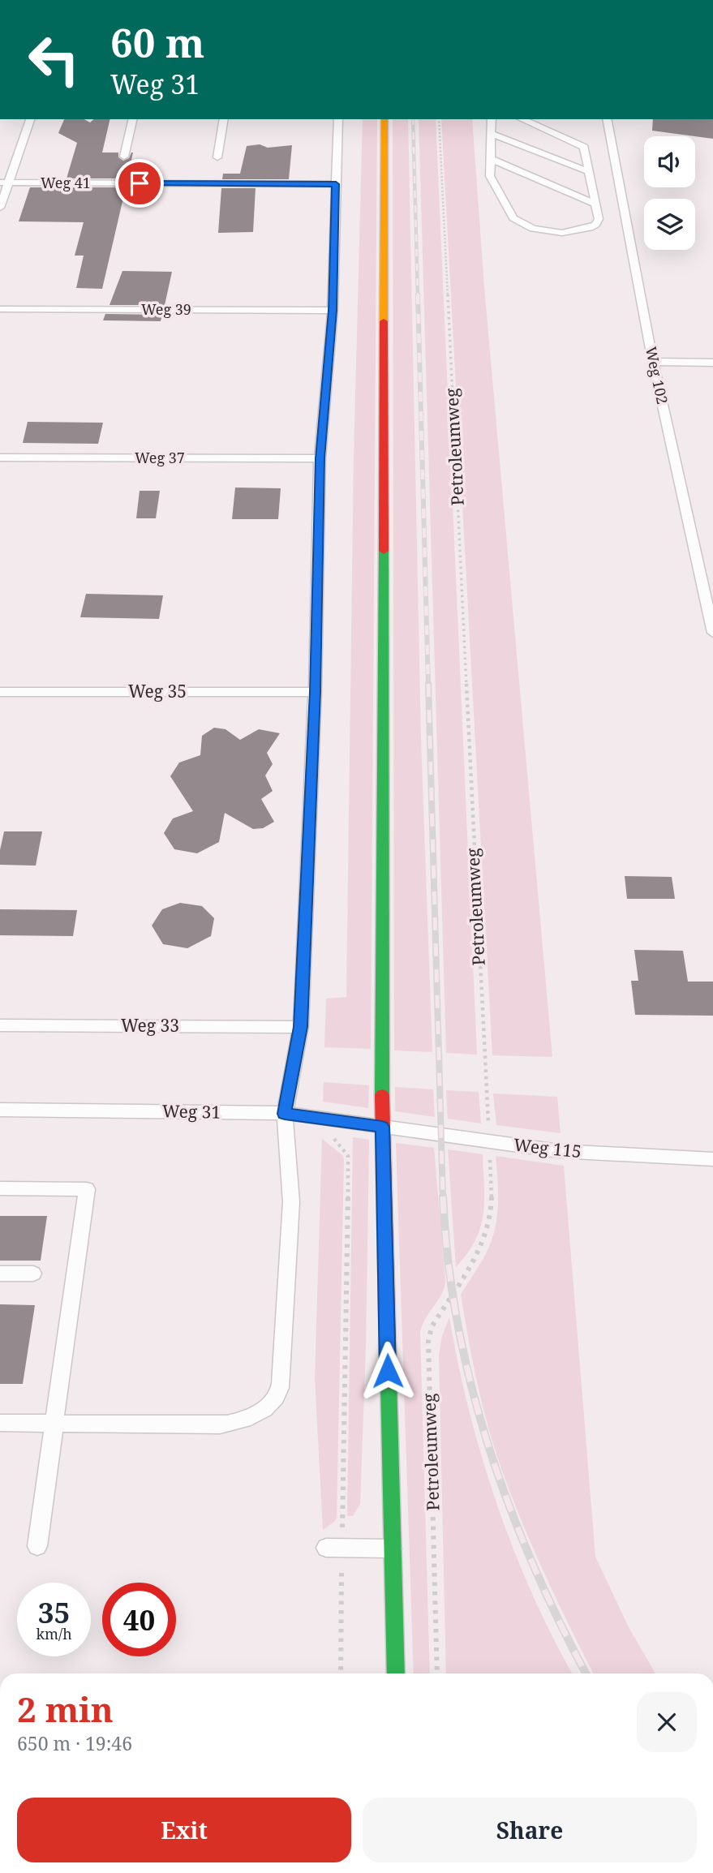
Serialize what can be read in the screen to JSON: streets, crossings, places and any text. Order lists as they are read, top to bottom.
{
  "streets": {
    "lane": [
      "Weg 41",
      "Weg 39",
      "Weg 102",
      "Weg 37",
      "Weg 35",
      "Weg 33",
      "Weg 31",
      "Weg 115"
    ],
    "path": ["Petroleumweg"]
  },
  "crossings": [
    ["Petroleumweg", "Weg 115"],
    ["Weg 31", "Weg 115"]
  ],
  "page": {
    "turn": ["60 m", "Weg 31"],
    "speed": "35 km/h",
    "limit": "40",
    "heading": ["2 min", "650 m · 19:46"],
    "buttons": ["Exit", "Share"]
  }
}
